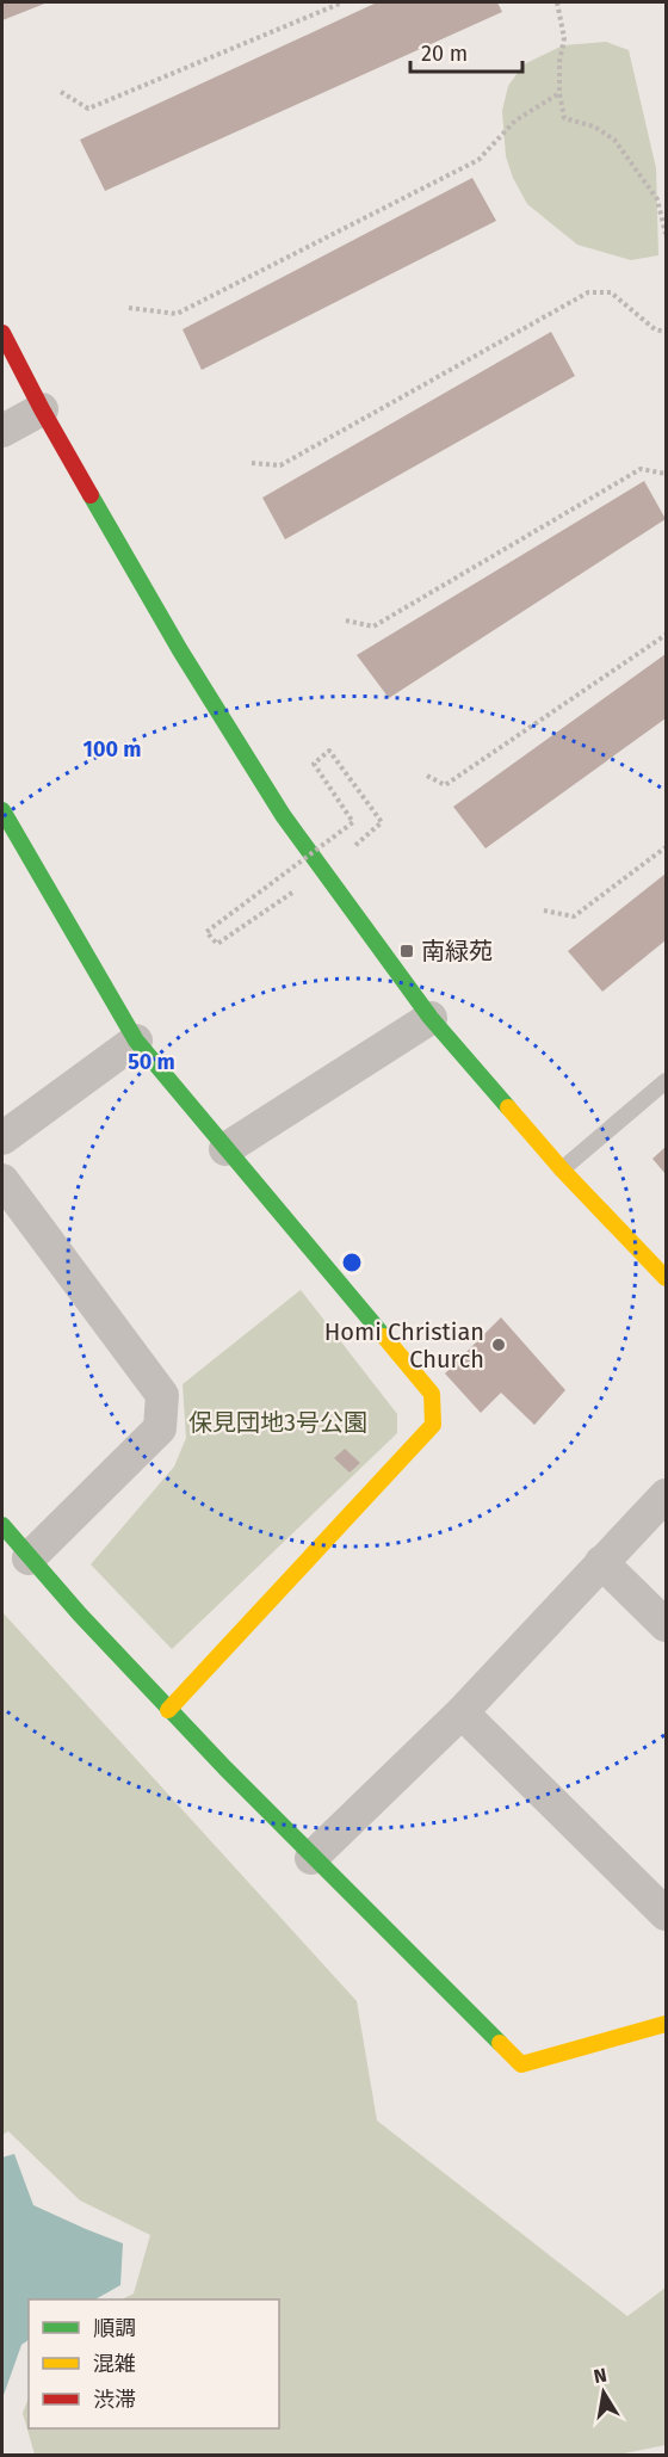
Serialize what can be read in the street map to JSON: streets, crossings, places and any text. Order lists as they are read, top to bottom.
{
  "parks": ["保見団地3号公園"],
  "places": {
    "transit": ["南緑苑"],
    "other": ["Homi Christian Church"]
  },
  "legend": ["順調", "混雑", "渋滞"],
  "scale_bar": "20 m",
  "north": "top",
  "rings": ["100 m", "50 m"]
}
